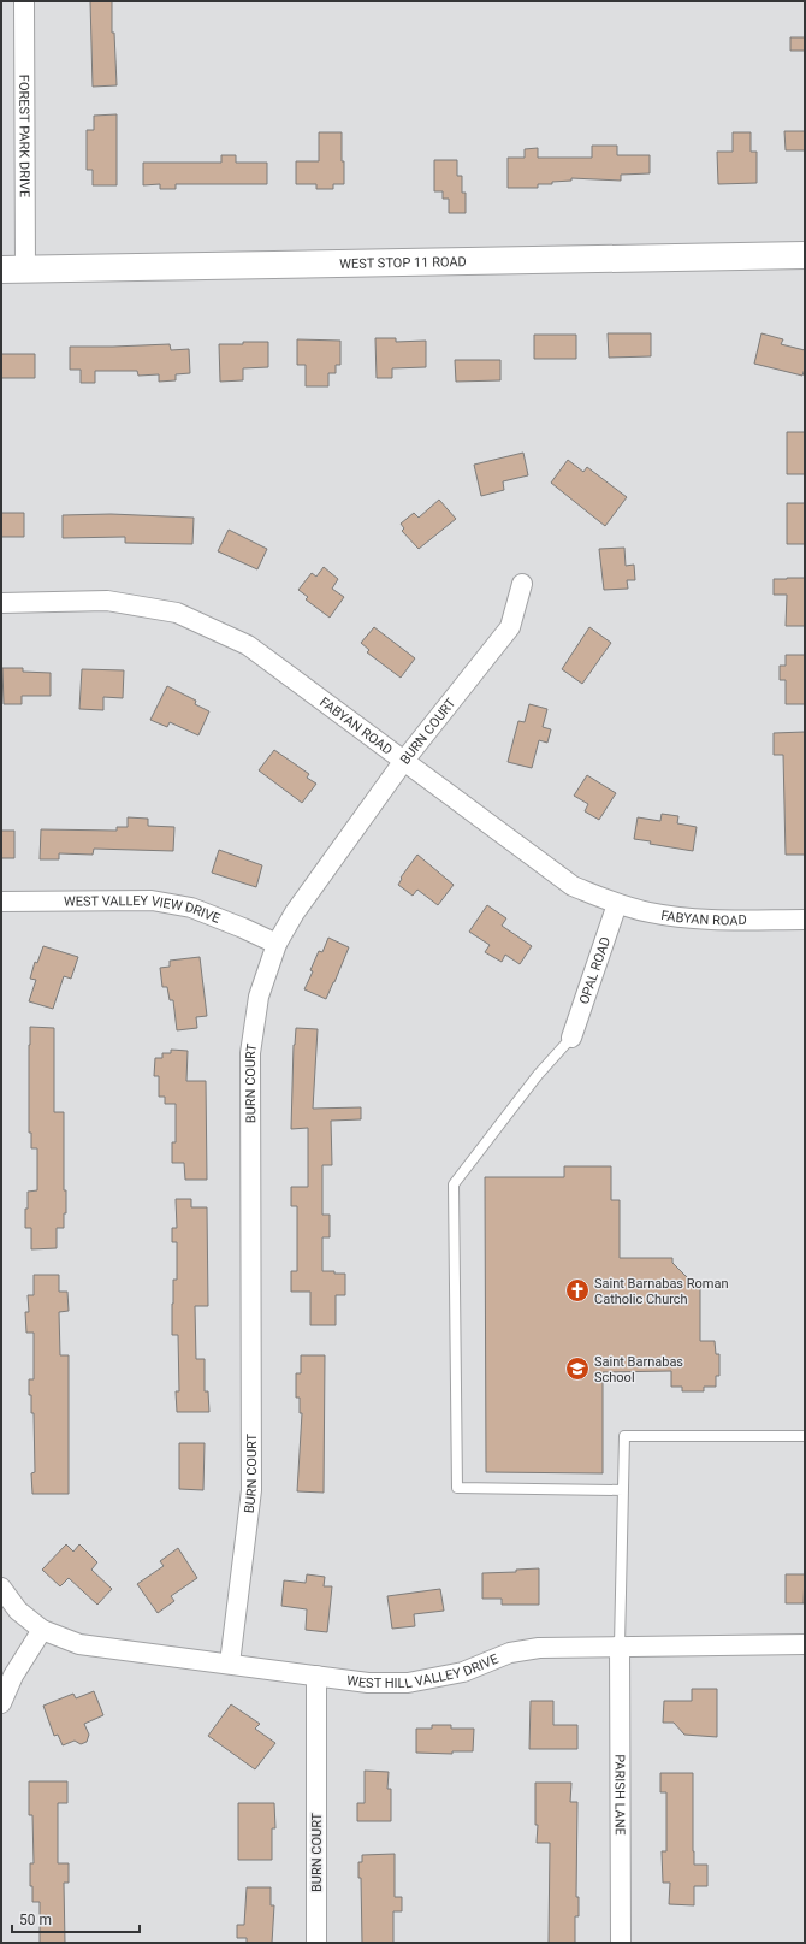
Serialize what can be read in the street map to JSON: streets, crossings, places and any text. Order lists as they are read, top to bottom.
{
  "streets": {
    "main road": ["WEST STOP 11 ROAD"],
    "street": [
      "FOREST PARK DRIVE",
      "FABYAN ROAD",
      "BURN COURT",
      "WEST VALLEY VIEW DRIVE",
      "OPAL ROAD",
      "WEST HILL VALLEY DRIVE",
      "PARISH LANE"
    ]
  },
  "crossings": [
    ["FOREST PARK DRIVE", "WEST STOP 11 ROAD"],
    ["FABYAN ROAD", "BURN COURT"],
    ["FABYAN ROAD", "OPAL ROAD"],
    ["BURN COURT", "WEST VALLEY VIEW DRIVE"],
    ["BURN COURT", "WEST HILL VALLEY DRIVE"],
    ["WEST HILL VALLEY DRIVE", "PARISH LANE"]
  ],
  "places": {
    "church": ["Saint Barnabas Roman Catholic Church"],
    "school or university": ["Saint Barnabas School"]
  },
  "scale_bar": "50 m"
}
